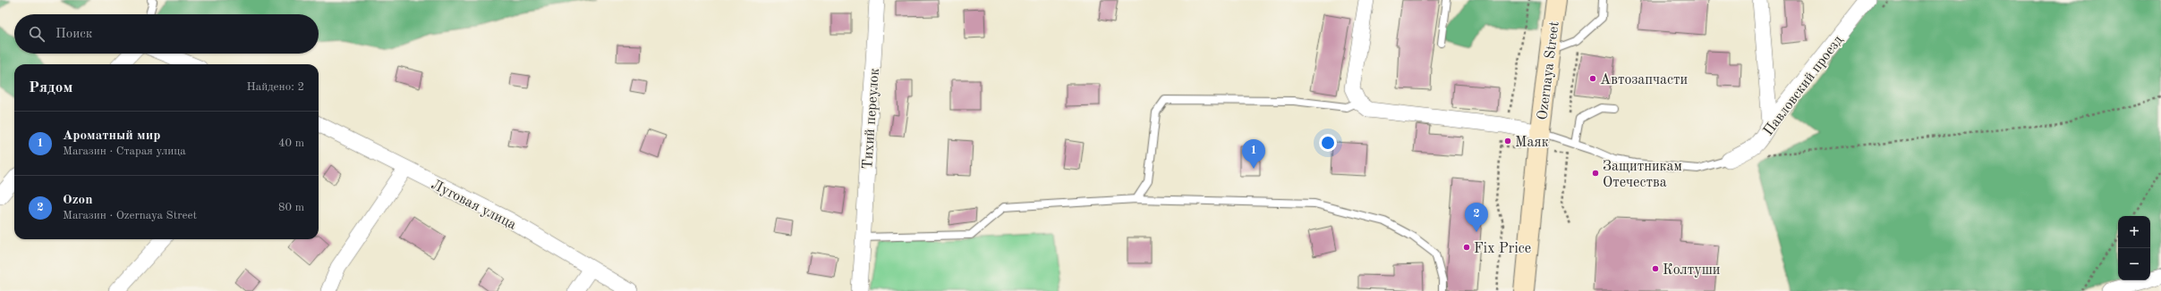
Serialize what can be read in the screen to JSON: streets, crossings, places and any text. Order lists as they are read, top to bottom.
{
  "streets": {
    "main road": ["Ozernaya Street"],
    "street": ["Павловский проезд", "Тихий переулок", "Луговая улица"]
  },
  "places": [
    "Автозапчасти",
    "Маяк",
    "Защитникам Отечества",
    "Fix Price",
    "Колтуши"
  ],
  "page": {
    "search": "Поиск",
    "heading": ["Рядом", "Найдено: 2"],
    "list": [
      {
        "mark": "1",
        "name": "Ароматный мир",
        "note": "Магазин · Старая улица",
        "value": "40 m"
      },
      {
        "mark": "2",
        "name": "Ozon",
        "note": "Магазин · Ozernaya Street",
        "value": "80 m"
      }
    ],
    "pins": ["1", "2"],
    "map_buttons": ["+", "−"]
  }
}
